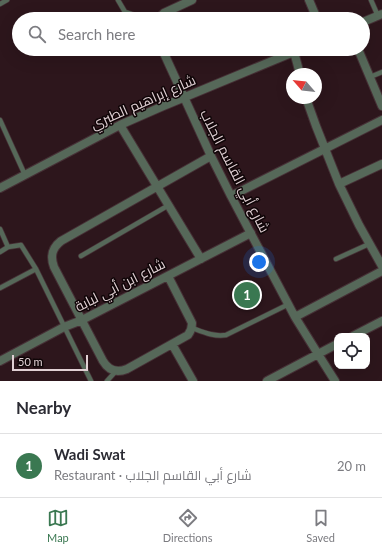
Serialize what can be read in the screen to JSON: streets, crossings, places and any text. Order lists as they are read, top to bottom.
{
  "streets": {
    "street": ["شارع إبراهيم الطبري", "شارع أبي القاسم الجلاب", "شارع ابن أبي لبابة"]
  },
  "crossings": [
    ["شارع إبراهيم الطبري", "شارع أبي القاسم الجلاب"],
    ["شارع أبي القاسم الجلاب", "شارع ابن أبي لبابة"]
  ],
  "scale_bar": "50 m",
  "north": "top left",
  "page": {
    "search": "Search here",
    "pins": "1",
    "scale": "50 m",
    "heading": "Nearby",
    "list": [
      {
        "mark": "1",
        "name": "Wadi Swat",
        "note": "Restaurant · شارع أبي القاسم الجلاب",
        "value": "20 m"
      }
    ],
    "nav": ["Map", "Directions", "Saved"]
  }
}
